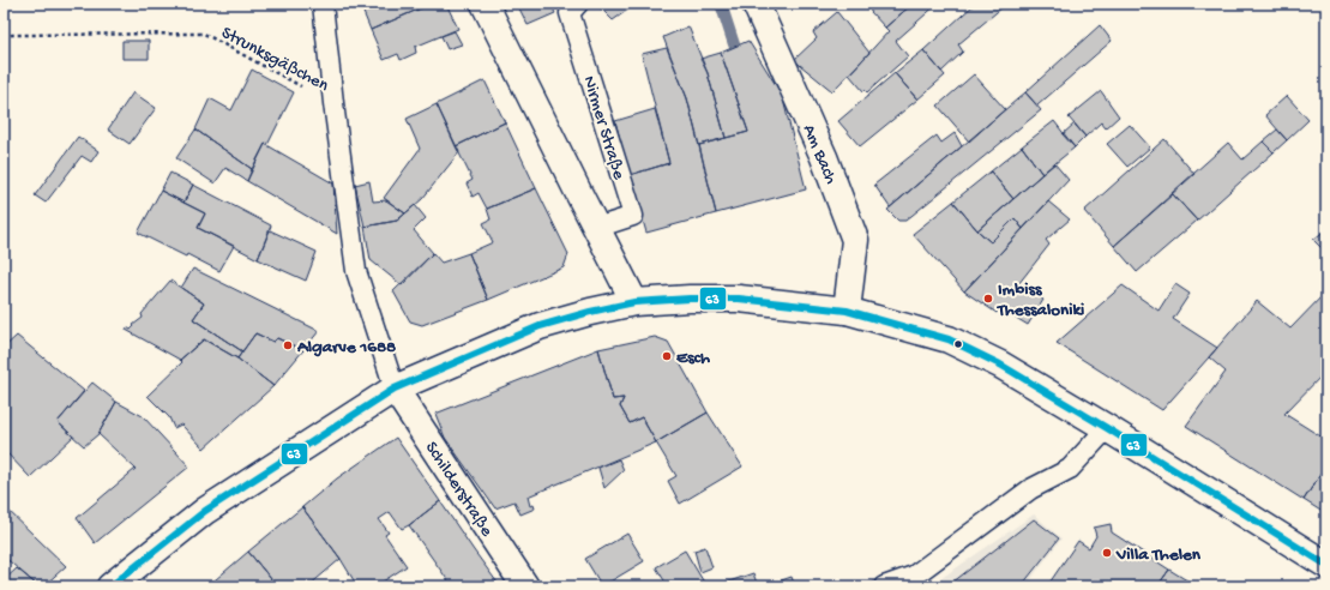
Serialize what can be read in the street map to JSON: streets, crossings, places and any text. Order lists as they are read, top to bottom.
{
  "streets": {
    "main road": ["Am Bach", "Schilderstraße"],
    "lane": ["Nirmer Straße"],
    "path": ["Strunksgäßchen"]
  },
  "places": [
    "Imbiss Thessaloniki",
    "Algarve 1688",
    "Esch",
    "Villa Thelen"
  ],
  "lines": ["transit line 63"]
}
